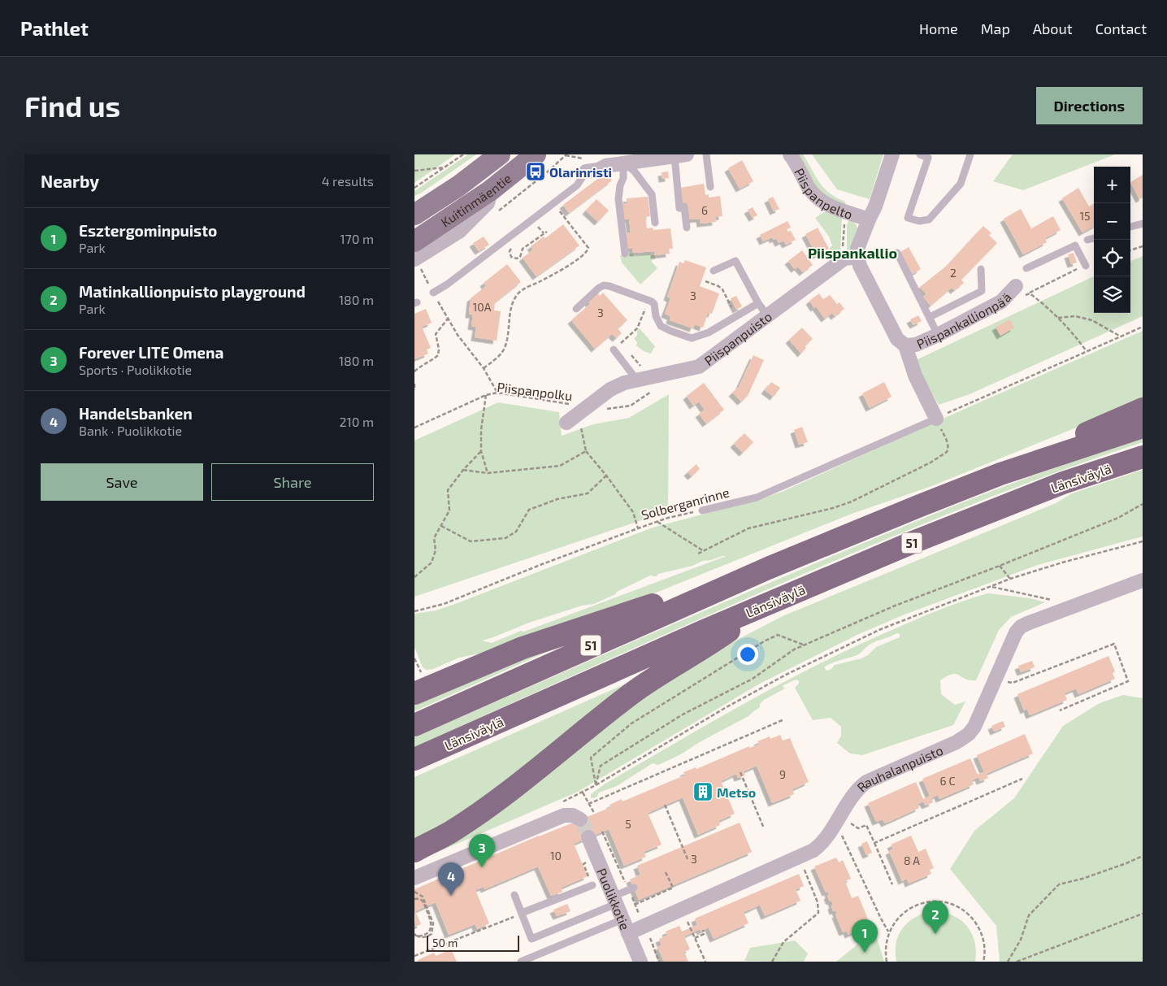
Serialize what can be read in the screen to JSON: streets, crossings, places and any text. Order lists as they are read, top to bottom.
{
  "streets": {
    "highway": ["Länsiväylä", "51"],
    "main road": ["Kuitinmäentie"],
    "street": [
      "Piispanpelto",
      "Piispankallionpää",
      "Piispanpuisto",
      "Rauhalanpuisto",
      "Puolikkotie"
    ],
    "lane": ["Solberganrinne"],
    "path": ["Piispanpolku"]
  },
  "crossings": [
    ["Piispanpuisto", "Piispanpolku"],
    ["Länsiväylä", "51"],
    ["Rauhalanpuisto", "Puolikkotie"]
  ],
  "districts": ["Piispankallio"],
  "places": {
    "bus stop": ["Olarinristi"],
    "building": ["Metso"]
  },
  "house_numbers": [
    "6",
    "15",
    "2",
    "3",
    "10A",
    "3",
    "9",
    "6 C",
    "5",
    "10",
    "3",
    "8 A"
  ],
  "scale_bar": "50 m",
  "page": {
    "header": "Pathlet",
    "nav": [
      "Home",
      "Map",
      "About",
      "Contact"
    ],
    "buttons": [
      "Directions",
      ["Save", "Share"]
    ],
    "title": "Find us",
    "heading": ["Nearby", "4 results"],
    "map_buttons": ["+", "−"],
    "list": [
      {
        "mark": "1",
        "name": "Esztergominpuisto",
        "note": "Park",
        "value": "170 m"
      },
      {
        "mark": "2",
        "name": "Matinkallionpuisto playground",
        "note": "Park",
        "value": "180 m"
      },
      {
        "mark": "3",
        "name": "Forever LITE Omena",
        "note": "Sports · Puolikkotie",
        "value": "180 m"
      },
      {
        "mark": "4",
        "name": "Handelsbanken",
        "note": "Bank · Puolikkotie",
        "value": "210 m"
      }
    ],
    "pins": [
      "3",
      "4",
      "2",
      "1"
    ],
    "scale": "50 m"
  }
}
